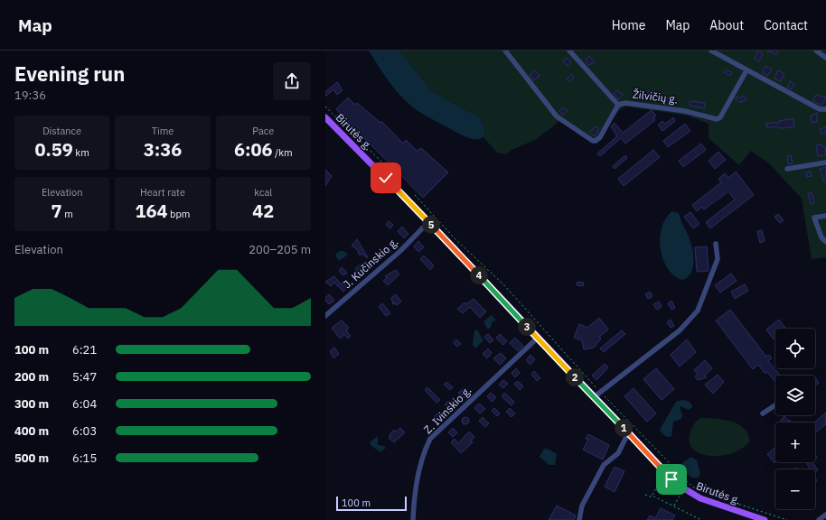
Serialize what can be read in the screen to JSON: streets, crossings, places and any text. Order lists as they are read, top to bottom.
{
  "streets": {
    "main road": ["Birutės g."],
    "street": ["Žilvičių g.", "J. Kučinskio g.", "Z. Ivinskio g."]
  },
  "crossings": [
    ["Birutės g.", "J. Kučinskio g."],
    ["Birutės g.", "Z. Ivinskio g."]
  ],
  "scale_bar": "100 m",
  "page": {
    "header": "Map",
    "nav": [
      "Home",
      "Map",
      "About",
      "Contact"
    ],
    "heading": ["Evening run", "19:36"],
    "stats": [
      ["Distance", "0.59 km"],
      ["Time", "3:36"],
      ["Pace", "6:06 /km"],
      ["Elevation", "7 m"],
      ["Heart rate", "164 bpm"],
      ["kcal", "42"]
    ],
    "pins": [
      "5",
      "4",
      "3",
      "2",
      "1"
    ],
    "chart": ["Elevation", "200–205 m"],
    "map_buttons": ["+", "−"],
    "list": [
      {
        "name": "100 m",
        "note": "6:21"
      },
      {
        "name": "200 m",
        "note": "5:47"
      },
      {
        "name": "300 m",
        "note": "6:04"
      },
      {
        "name": "400 m",
        "note": "6:03"
      },
      {
        "name": "500 m",
        "note": "6:15"
      }
    ],
    "scale": "100 m"
  }
}
